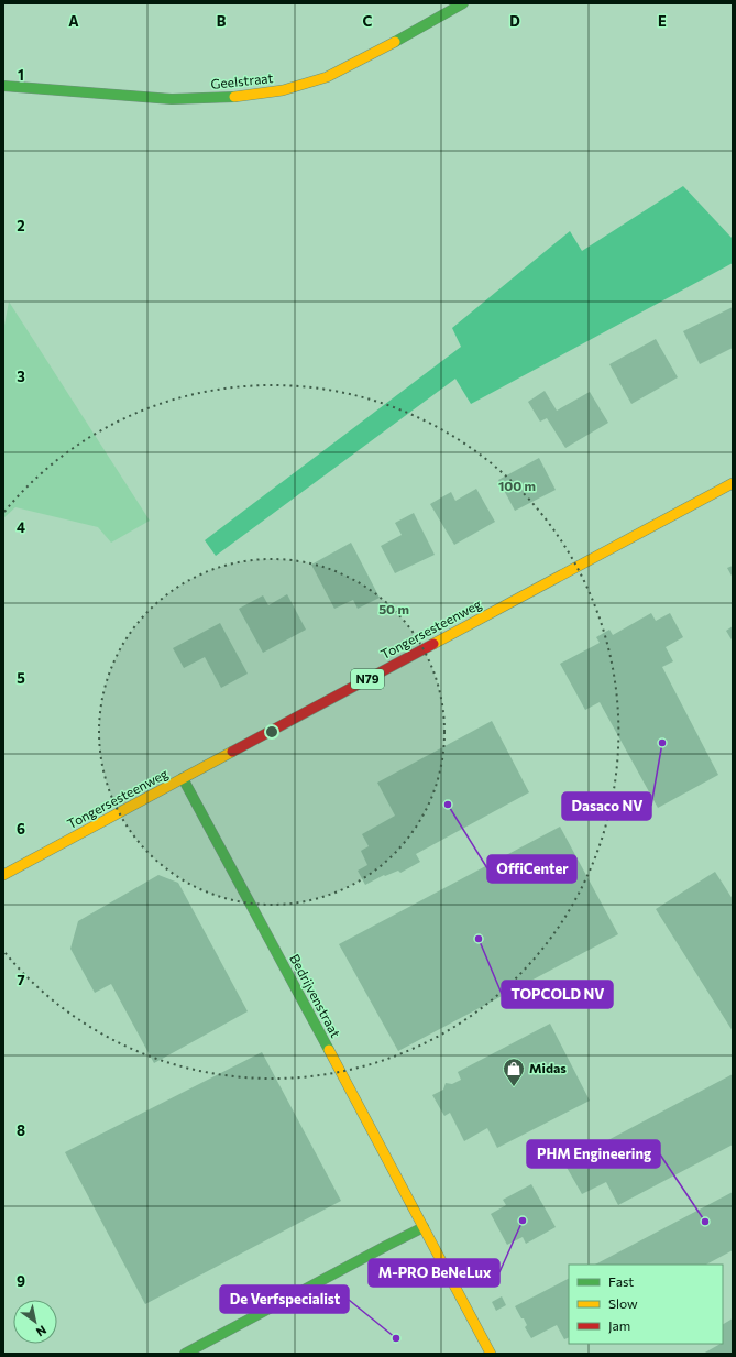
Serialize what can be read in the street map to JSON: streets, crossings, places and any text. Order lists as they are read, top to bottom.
{
  "streets": {
    "street": [
      "Geelstraat",
      "Tongersesteenweg",
      "N79",
      "Bedrijvenstraat"
    ]
  },
  "crossings": [
    ["Tongersesteenweg", "Bedrijvenstraat"]
  ],
  "places": {
    "other": [
      "Dasaco NV",
      "OffiCenter",
      "TOPCOLD NV",
      "M-PRO BeNeLux",
      "PHM Engineering",
      "De Verfspecialist"
    ],
    "shop": ["Midas"]
  },
  "legend": ["Fast", "Slow", "Jam"],
  "north": "bottom right",
  "grid": {
    "columns": [
      "A",
      "B",
      "C",
      "D",
      "E"
    ],
    "rows": [
      "1",
      "2",
      "3",
      "4",
      "5",
      "6",
      "7",
      "8",
      "9"
    ]
  },
  "rings": ["100 m", "50 m"]
}
